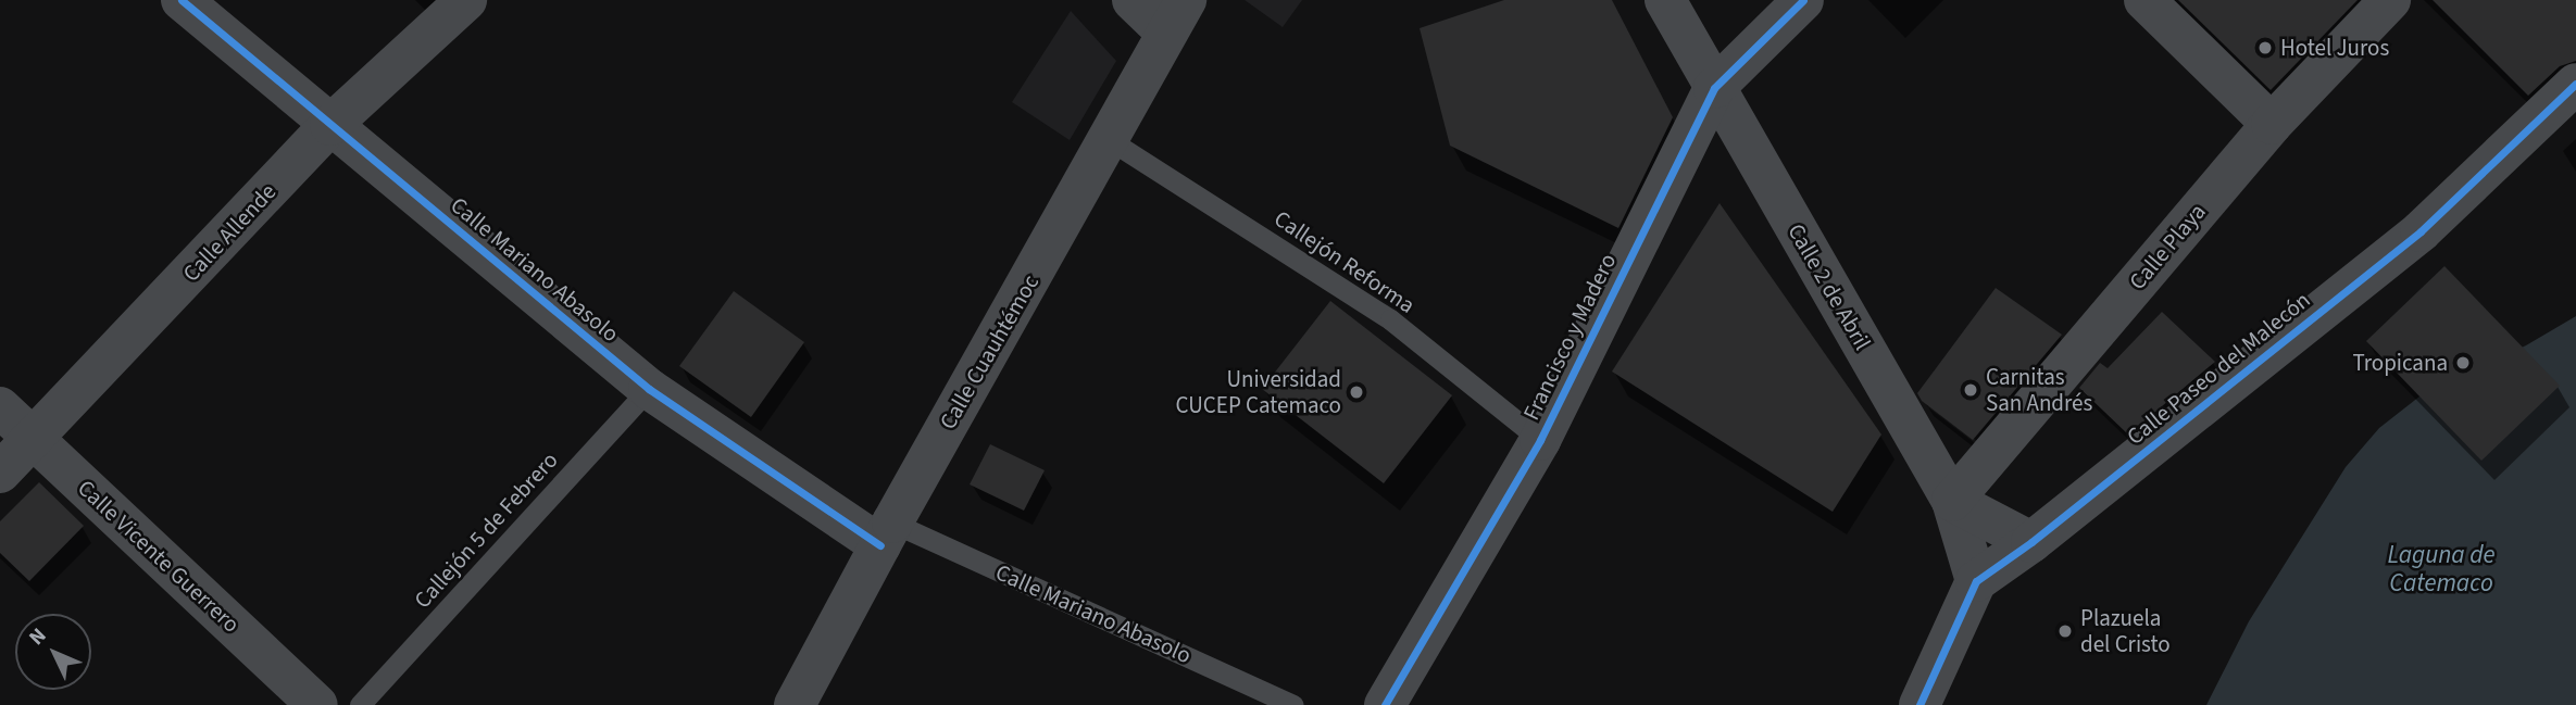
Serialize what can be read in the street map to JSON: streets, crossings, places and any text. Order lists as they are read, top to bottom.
{
  "streets": {
    "street": [
      "Calle Allende",
      "Calle Playa",
      "Calle Mariano Abasolo",
      "Calle 2 de Abril",
      "Francisco y Madero",
      "Calle Cuauhtémoc",
      "Calle Paseo del Malecón",
      "Calle Vicente Guerrero"
    ],
    "lane": ["Callejón Reforma", "Callejón 5 de Febrero"]
  },
  "crossings": [
    ["Calle Allende", "Calle Mariano Abasolo"],
    ["Calle Allende", "Calle Vicente Guerrero"],
    ["Calle Playa", "Calle 2 de Abril"],
    ["Callejón Reforma", "Francisco y Madero"],
    ["Callejón Reforma", "Calle Cuauhtémoc"],
    ["Calle Mariano Abasolo", "Calle Cuauhtémoc"],
    ["Calle Mariano Abasolo", "Callejón 5 de Febrero"],
    ["Calle 2 de Abril", "Francisco y Madero"],
    ["Calle 2 de Abril", "Calle Paseo del Malecón"]
  ],
  "water": ["Laguna de Catemaco"],
  "places": [
    "Hotel Juros",
    "Tropicana",
    "Carnitas San Andrés",
    "Universidad CUCEP Catemaco",
    "Plazuela del Cristo"
  ],
  "north": "top left"
}
